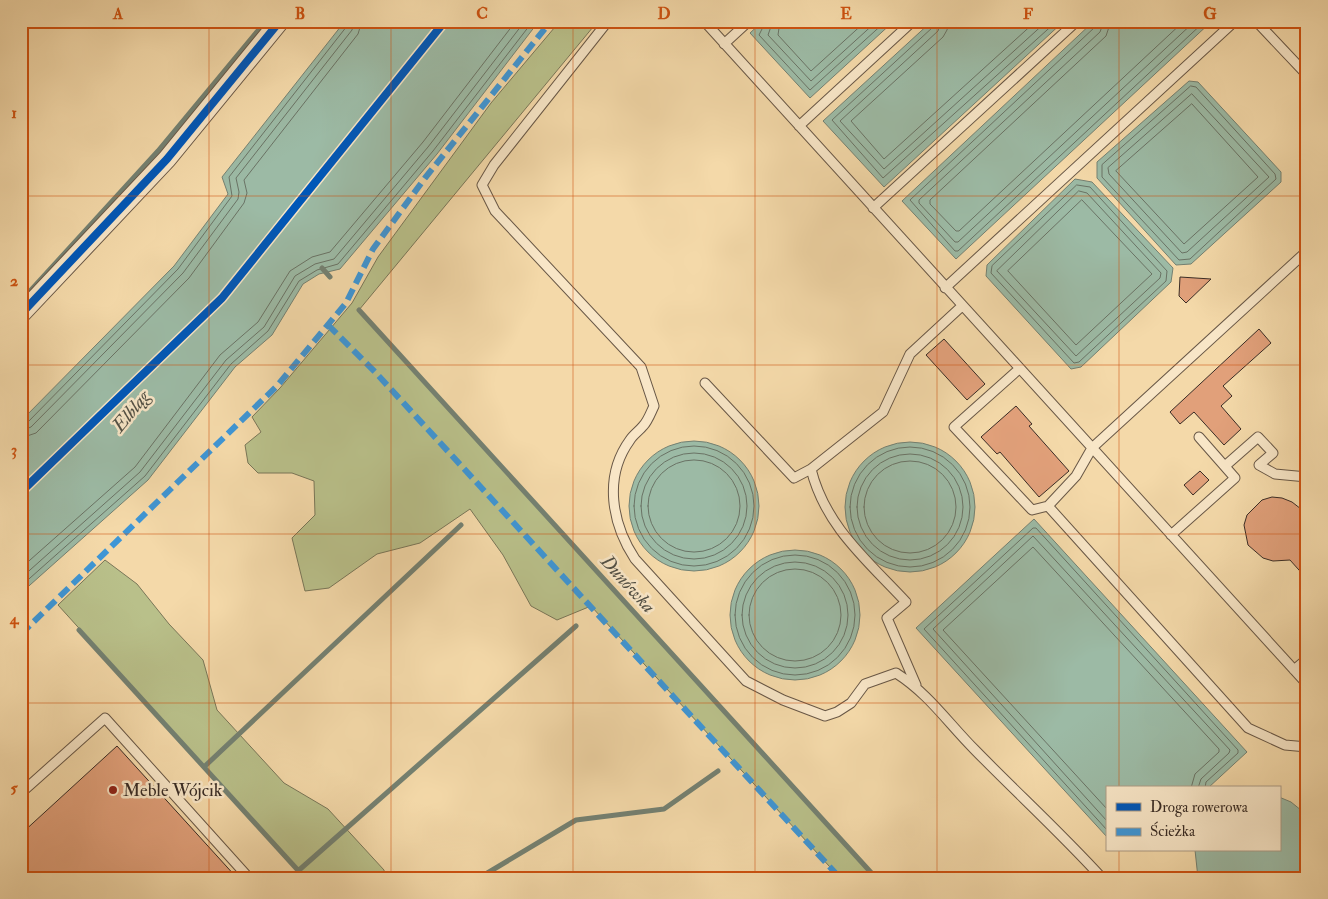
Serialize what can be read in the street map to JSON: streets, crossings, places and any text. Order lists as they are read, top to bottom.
{
  "water": ["Elbląg", "Dunówka"],
  "places": ["Meble Wójcik"],
  "legend": ["Droga rowerowa", "Ścieżka"],
  "grid": {
    "columns": [
      "A",
      "B",
      "C",
      "D",
      "E",
      "F",
      "G"
    ],
    "rows": [
      "1",
      "2",
      "3",
      "4",
      "5"
    ]
  }
}
